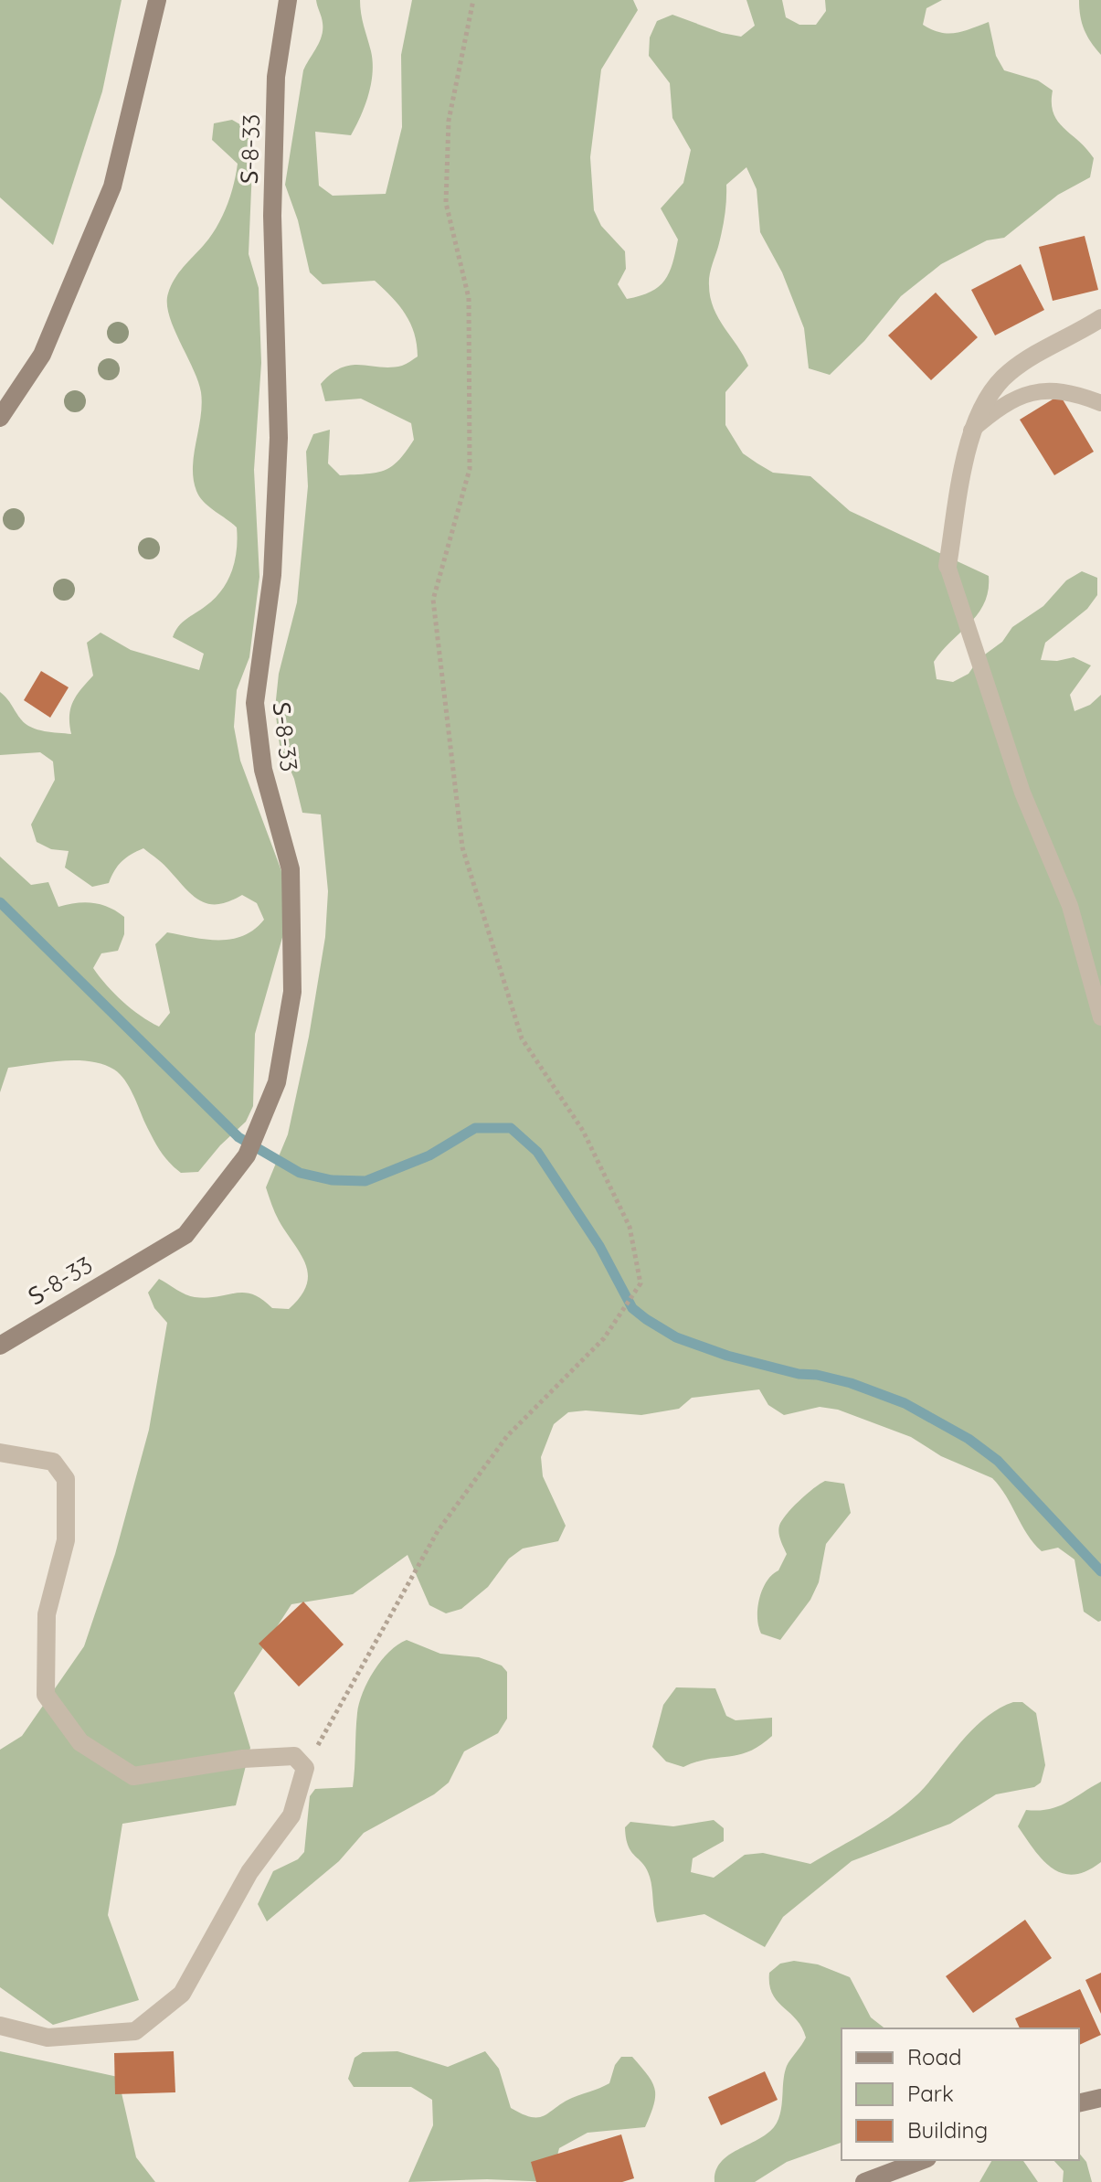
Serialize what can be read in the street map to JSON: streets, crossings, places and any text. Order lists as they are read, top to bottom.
{
  "streets": {
    "street": ["Տ-8-33"]
  },
  "legend": ["Road", "Park", "Building"]
}
